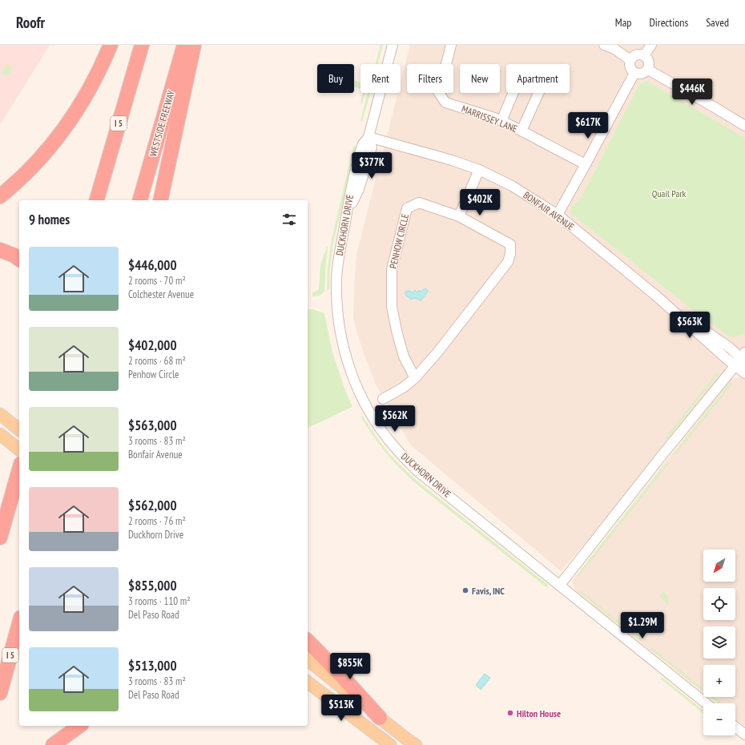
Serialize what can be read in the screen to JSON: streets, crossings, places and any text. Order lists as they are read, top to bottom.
{
  "streets": {
    "highway": ["I 5", "WESTSIDE FREEWAY"],
    "street": [
      "MARRISSEY LANE",
      "BONFAIR AVENUE",
      "DUCKHORN DRIVE",
      "PENHOW CIRCLE"
    ]
  },
  "crossings": [
    ["BONFAIR AVENUE", "DUCKHORN DRIVE"]
  ],
  "parks": ["Quail Park"],
  "places": ["Favis, INC", "Hilton House"],
  "north": "bottom left",
  "page": {
    "header": "Roofr",
    "nav": ["Map", "Directions", "Saved"],
    "chip": [
      "Buy",
      "Rent",
      "Filters",
      "New",
      "Apartment"
    ],
    "price": [
      "$446K",
      "$617K",
      "$377K",
      "$402K",
      "$563K",
      "$562K",
      "$1.29M",
      "$855K",
      "$513K"
    ],
    "heading": "9 homes",
    "list": [
      {
        "name": "$446,000",
        "note": "2 rooms · 70 m² · Colchester Avenue"
      },
      {
        "name": "$402,000",
        "note": "2 rooms · 68 m² · Penhow Circle"
      },
      {
        "name": "$563,000",
        "note": "3 rooms · 83 m² · Bonfair Avenue"
      },
      {
        "name": "$562,000",
        "note": "2 rooms · 76 m² · Duckhorn Drive"
      },
      {
        "name": "$855,000",
        "note": "3 rooms · 110 m² · Del Paso Road"
      },
      {
        "name": "$513,000",
        "note": "3 rooms · 83 m² · Del Paso Road"
      }
    ],
    "map_buttons": ["+", "−"]
  }
}
